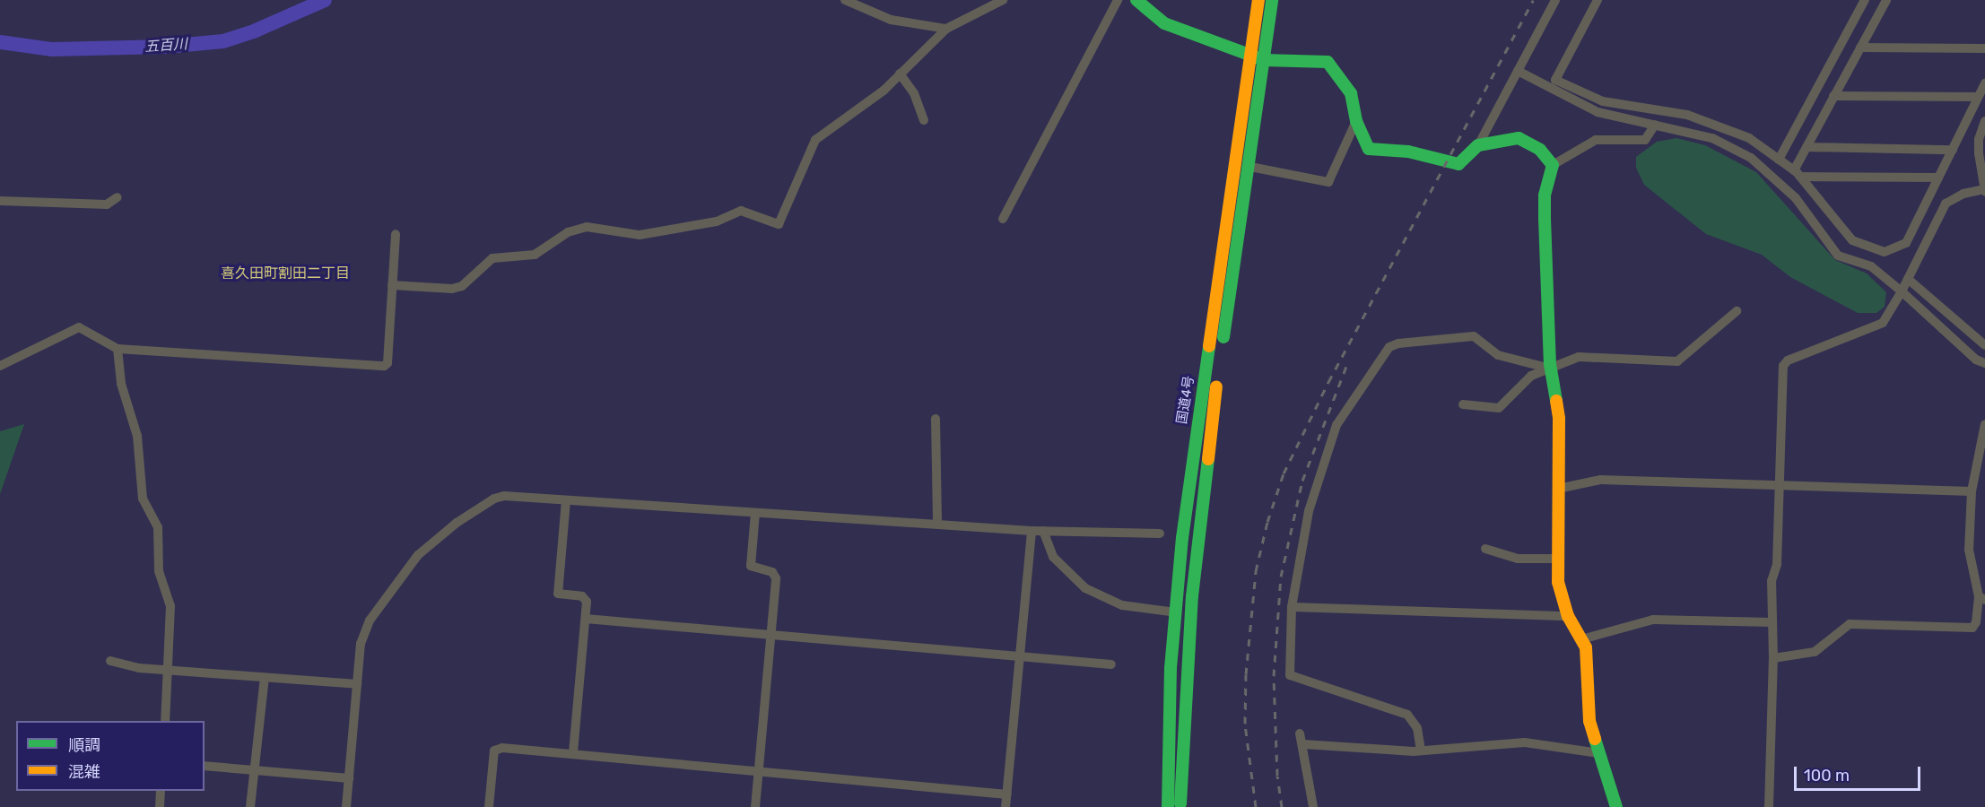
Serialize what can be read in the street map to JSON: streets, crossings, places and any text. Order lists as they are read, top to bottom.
{
  "streets": {
    "main road": ["国道4号"]
  },
  "districts": ["喜久田町割田二丁目"],
  "water": ["五百川"],
  "legend": ["順調", "混雑"],
  "scale_bar": "100 m"
}
